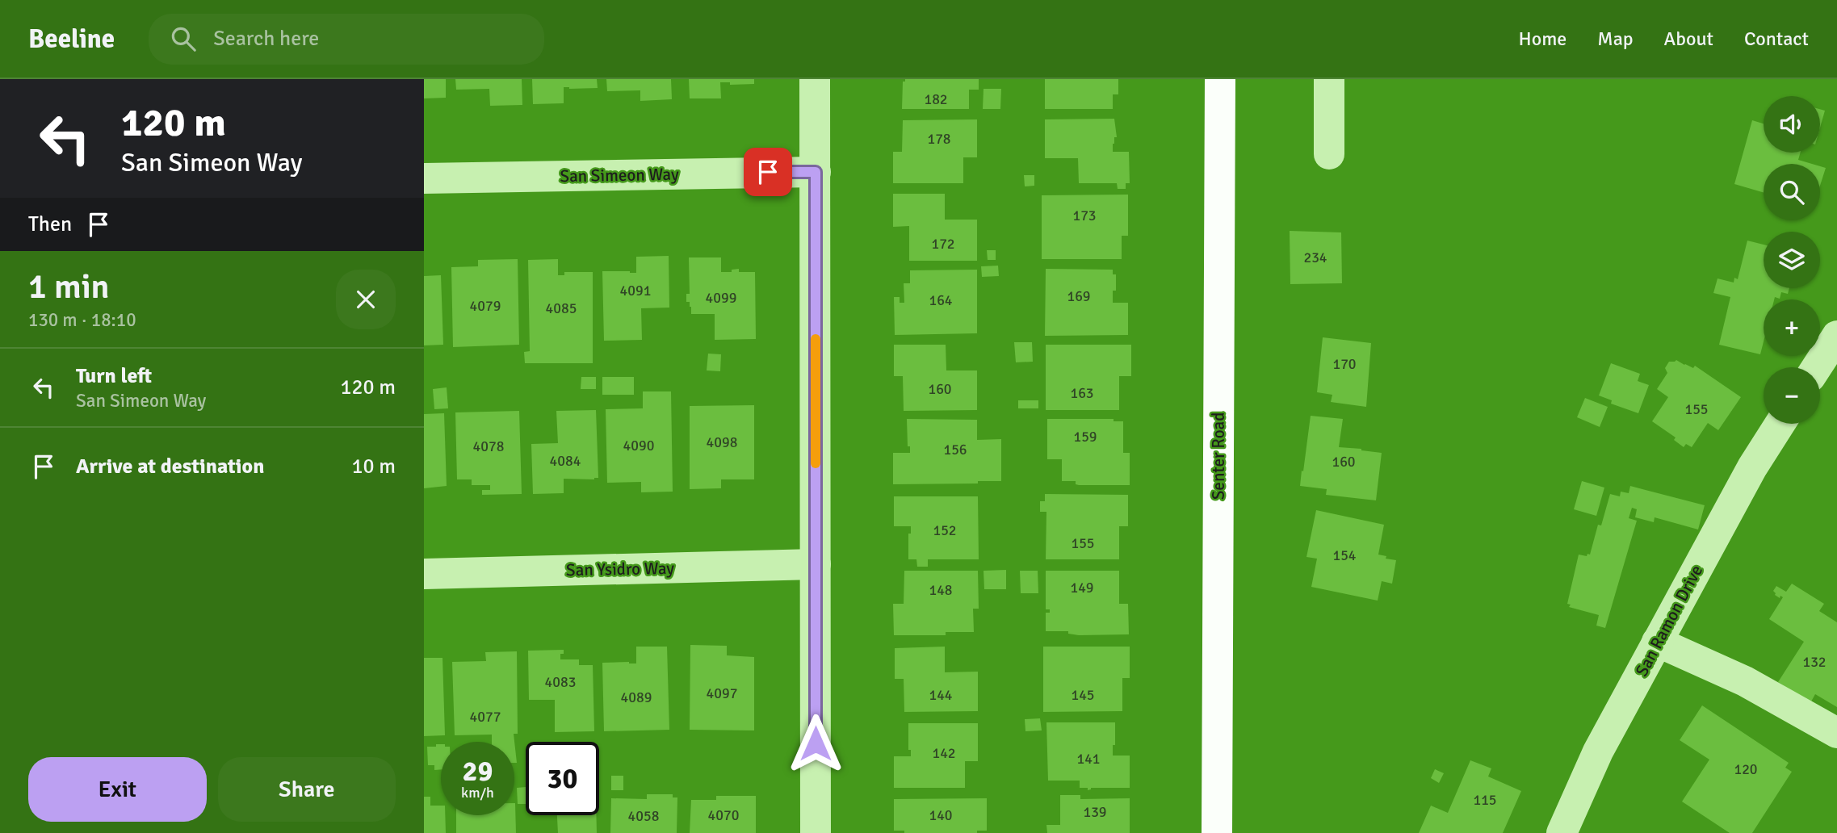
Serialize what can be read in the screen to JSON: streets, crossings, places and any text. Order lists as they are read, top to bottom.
{
  "streets": {
    "main road": ["Senter Road"],
    "street": ["San Simeon Way", "San Ysidro Way", "San Ramon Drive"]
  },
  "house_numbers": [
    "182",
    "178",
    "173",
    "172",
    "234",
    "4091",
    "169",
    "4099",
    "164",
    "4079",
    "4085",
    "170",
    "160",
    "163",
    "155",
    "159",
    "4098",
    "4090",
    "4078",
    "156",
    "4084",
    "160",
    "152",
    "155",
    "154",
    "149",
    "148",
    "132",
    "4083",
    "4097",
    "144",
    "145",
    "4089",
    "4077",
    "142",
    "141",
    "120",
    "115",
    "139",
    "4070",
    "140",
    "4058"
  ],
  "page": {
    "header": "Beeline",
    "search": "Search here",
    "nav": [
      "Home",
      "Map",
      "About",
      "Contact"
    ],
    "turn": ["120 m", "San Simeon Way"],
    "map_buttons": ["+", "−"],
    "then": "Then",
    "heading": ["1 min", "130 m · 18:10"],
    "list": [
      {
        "name": "Turn left",
        "note": "San Simeon Way",
        "value": "120 m"
      },
      {
        "name": "Arrive at destination",
        "value": "10 m"
      }
    ],
    "speed": "29 km/h",
    "limit": "30",
    "buttons": ["Exit", "Share"]
  }
}
